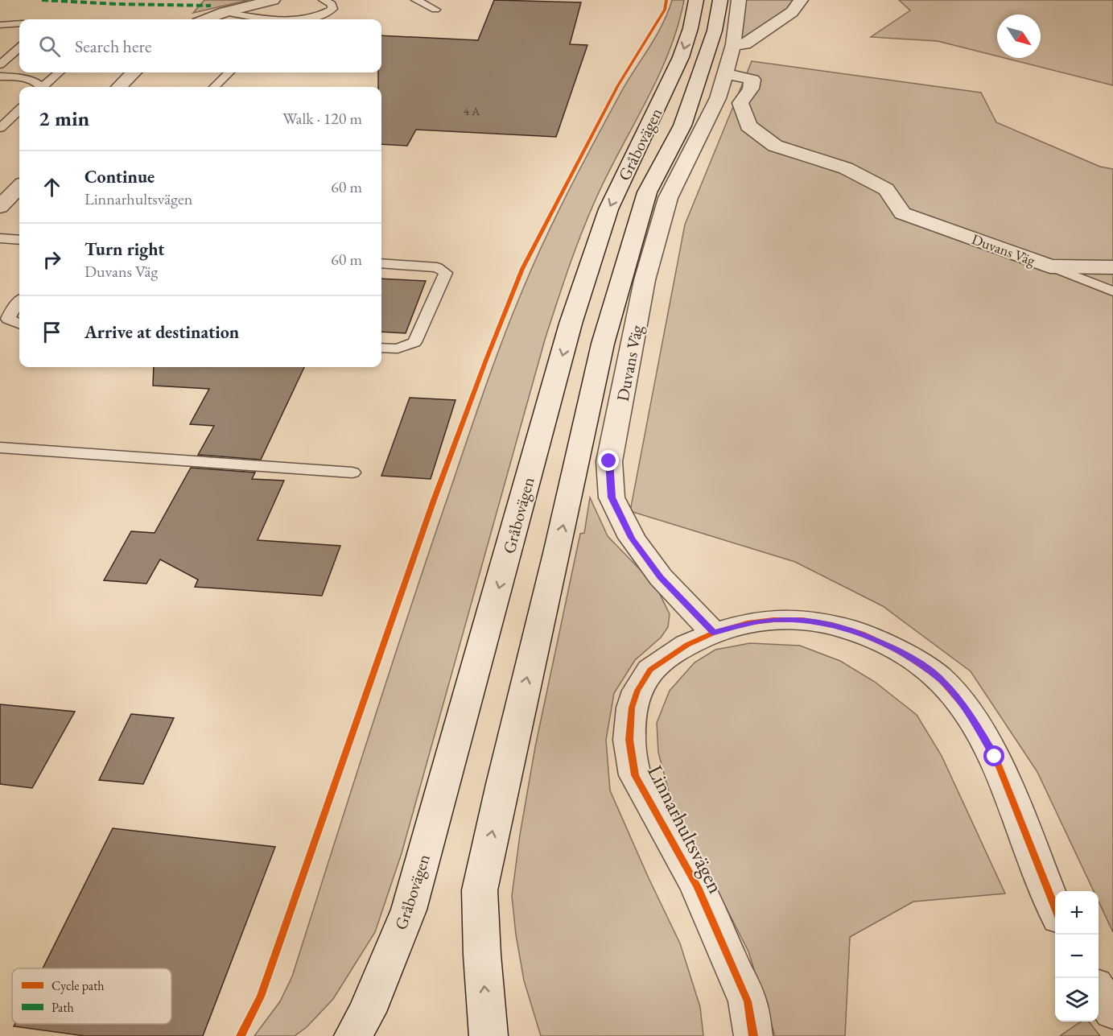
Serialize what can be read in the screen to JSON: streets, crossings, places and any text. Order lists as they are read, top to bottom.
{
  "streets": {
    "main road": ["Gråbovägen", "Duvans Väg", "Linnarhultsvägen"]
  },
  "crossings": [
    ["Duvans Väg", "Linnarhultsvägen"]
  ],
  "house_numbers": ["4 A"],
  "legend": ["Cycle path", "Path"],
  "north": "bottom right",
  "page": {
    "search": "Search here",
    "heading": ["2 min", "Walk · 120 m"],
    "list": [
      ["Continue", "Linnarhultsvägen", "60 m"],
      ["Turn right", "Duvans Väg", "60 m"],
      "Arrive at destination"
    ],
    "map_buttons": ["+", "−"]
  }
}
